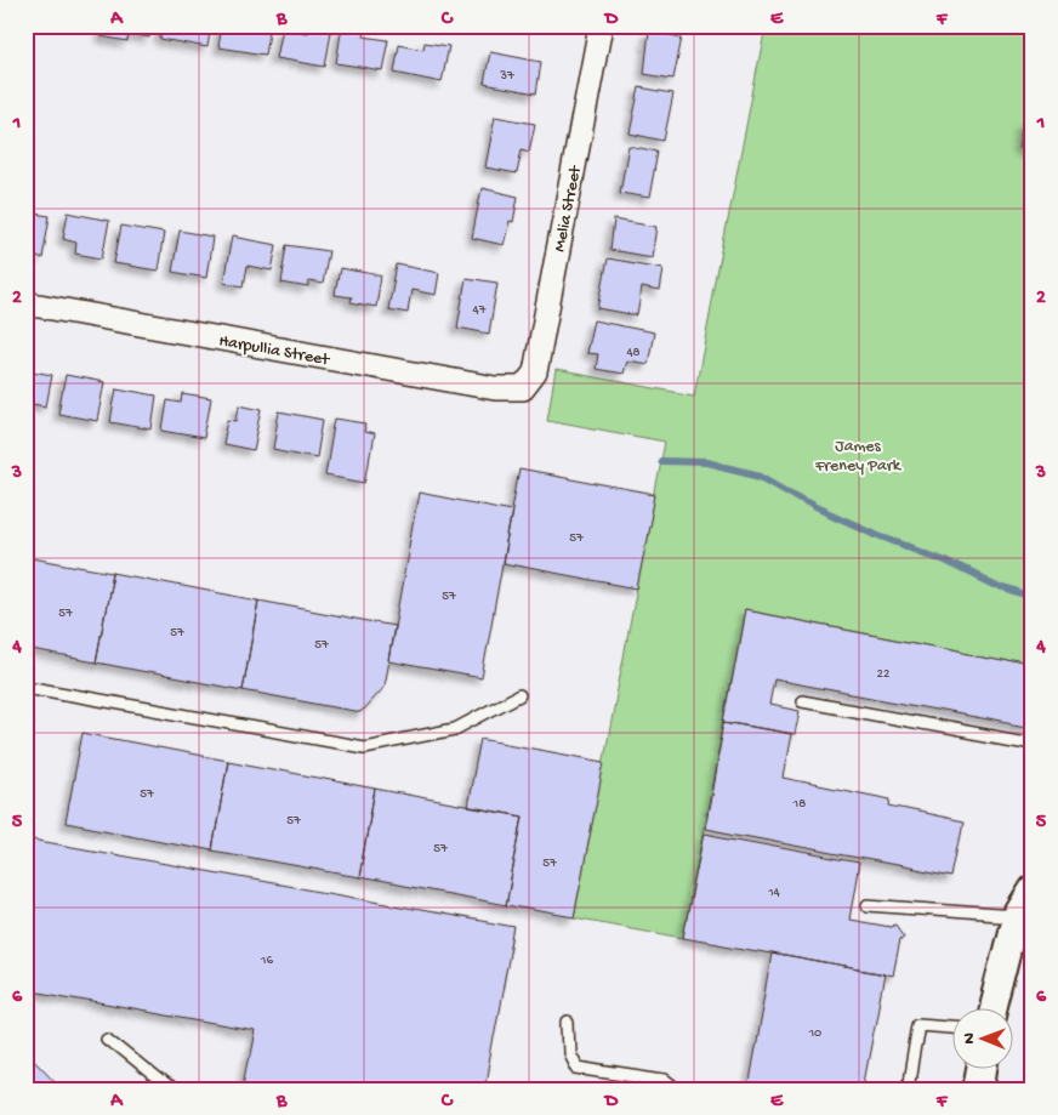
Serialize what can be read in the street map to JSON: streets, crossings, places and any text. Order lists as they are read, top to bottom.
{
  "streets": {
    "street": ["Melia Street", "Harpullia Street"]
  },
  "crossings": [
    ["Melia Street", "Harpullia Street"]
  ],
  "parks": ["James Freney Park"],
  "house_numbers": [
    "37",
    "47",
    "48",
    "57",
    "57",
    "57",
    "57",
    "57",
    "22",
    "57",
    "18",
    "57",
    "57",
    "57",
    "14",
    "16",
    "10"
  ],
  "north": "left",
  "grid": {
    "columns": [
      "A",
      "B",
      "C",
      "D",
      "E",
      "F"
    ],
    "rows": [
      "1",
      "2",
      "3",
      "4",
      "5",
      "6"
    ]
  }
}
